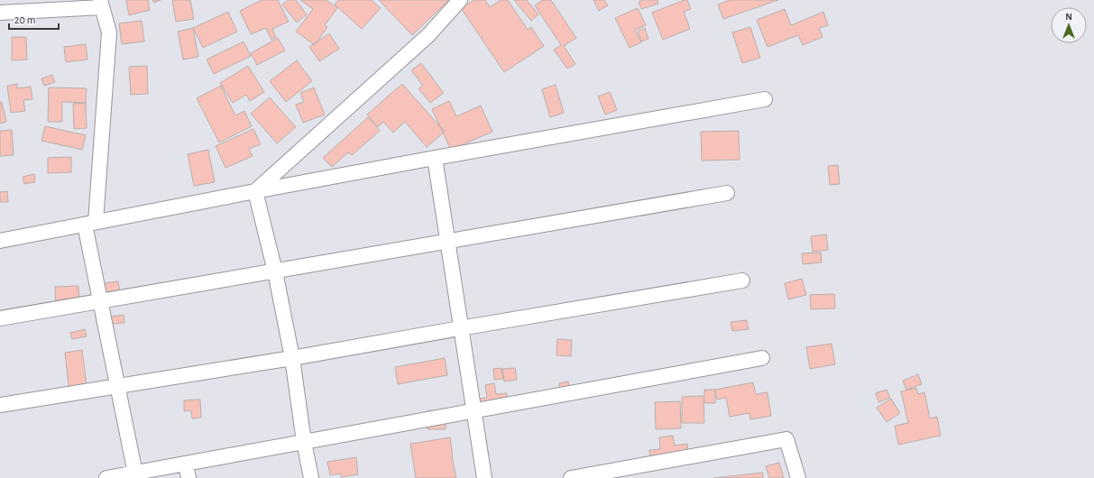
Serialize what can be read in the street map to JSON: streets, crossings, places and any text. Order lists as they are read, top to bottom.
{
  "scale_bar": "20 m",
  "north": "top"
}
